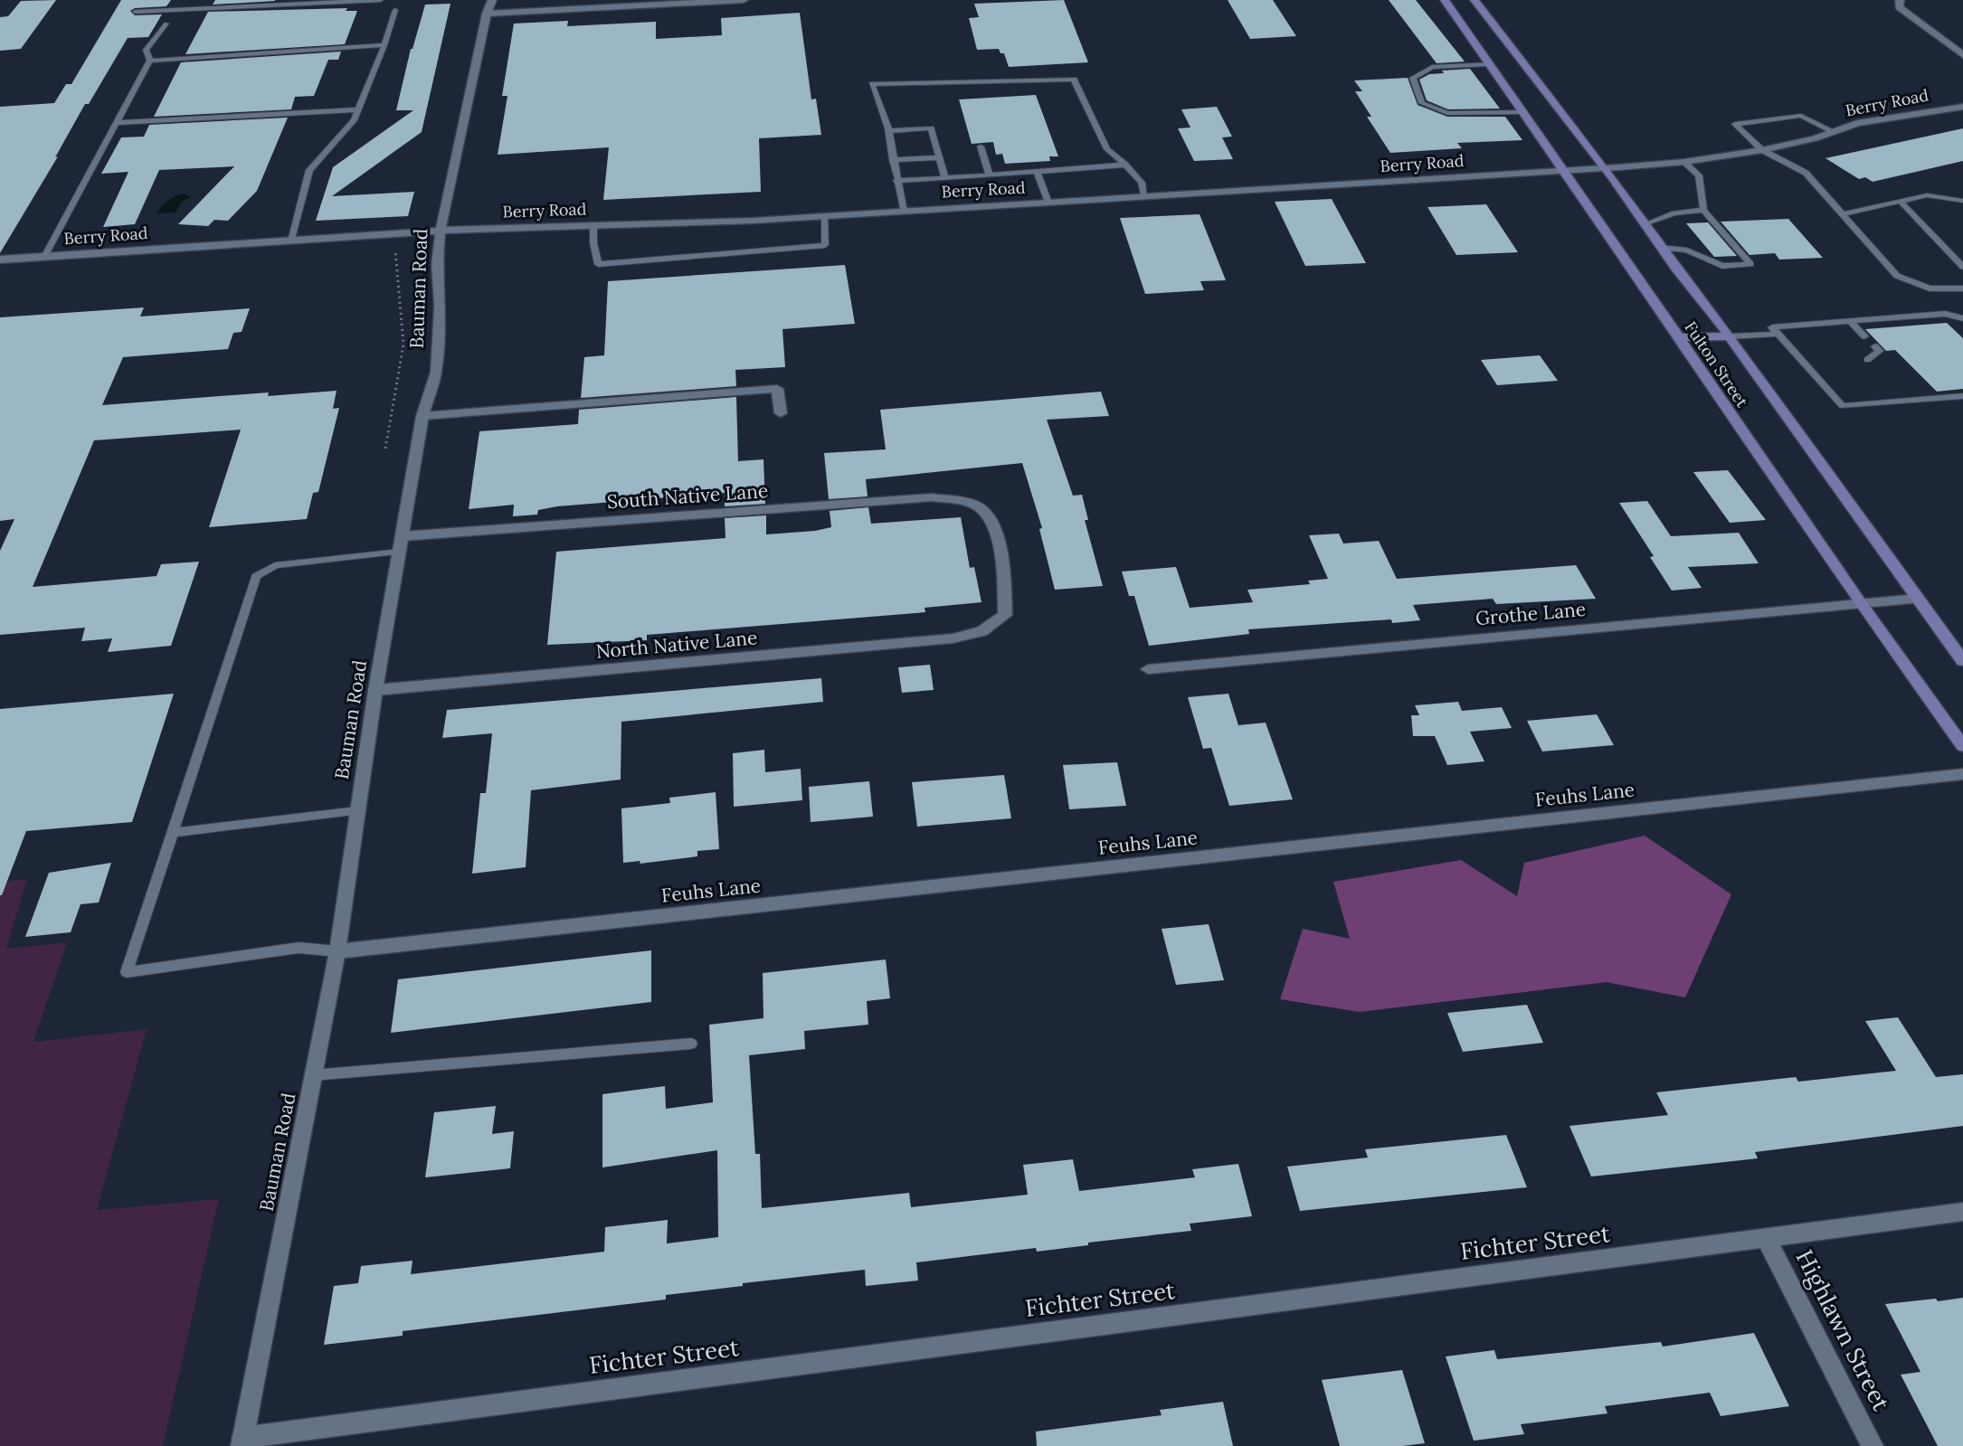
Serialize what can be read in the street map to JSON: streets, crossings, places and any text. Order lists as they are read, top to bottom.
{
  "streets": {
    "main road": ["Fulton Street"],
    "street": [
      "Berry Road",
      "Bauman Road",
      "South Native Lane",
      "Grothe Lane",
      "North Native Lane",
      "Feuhs Lane",
      "Fichter Street",
      "Highlawn Street"
    ]
  },
  "crossings": [
    ["Berry Road", "Bauman Road"],
    ["Berry Road", "Fulton Street"],
    ["Bauman Road", "South Native Lane"],
    ["Bauman Road", "North Native Lane"],
    ["Bauman Road", "Feuhs Lane"],
    ["Bauman Road", "Fichter Street"],
    ["Fulton Street", "Grothe Lane"],
    ["South Native Lane", "North Native Lane"],
    ["Fichter Street", "Highlawn Street"]
  ]
}
